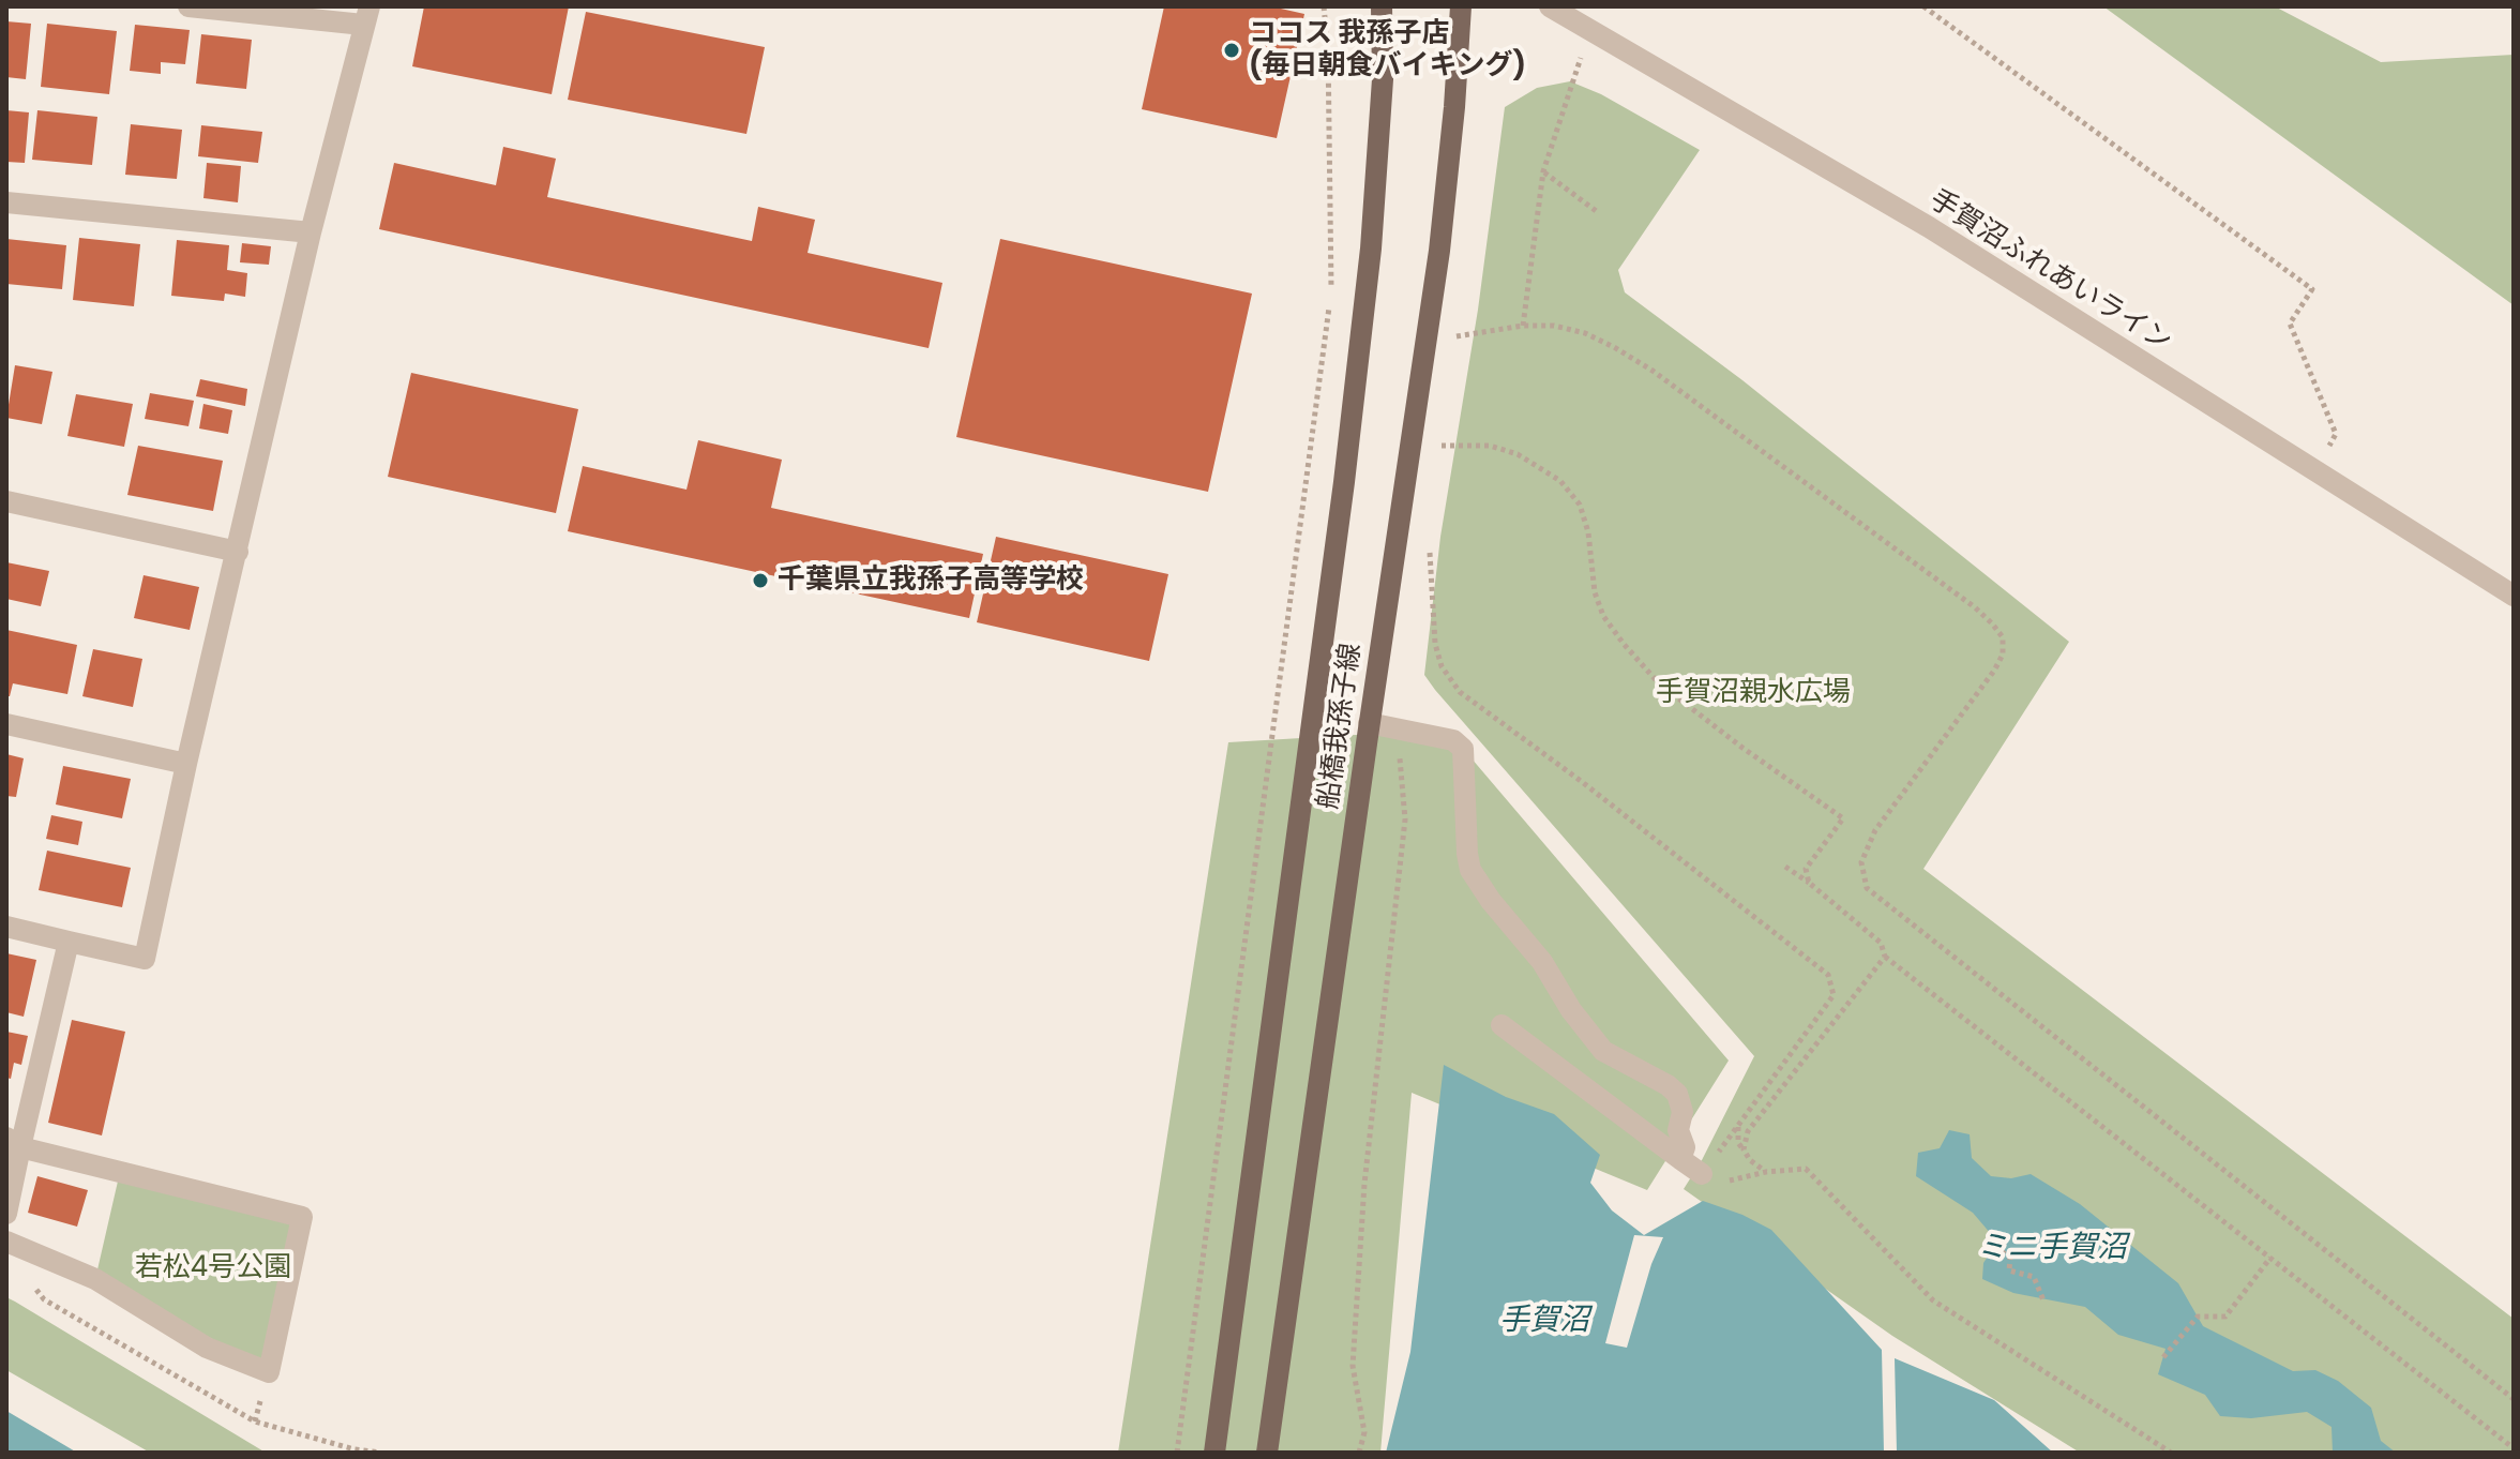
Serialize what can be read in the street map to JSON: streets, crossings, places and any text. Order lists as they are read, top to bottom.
{
  "streets": {
    "main road": ["船橋我孫子線"],
    "street": ["手賀沼ふれあいライン"]
  },
  "water": ["ミニ手賀沼", "手賀沼"],
  "parks": ["手賀沼親水広場", "若松4号公園"],
  "places": ["ココス 我孫子店 (毎日朝食バイキング)", "千葉県立我孫子高等学校"]
}
